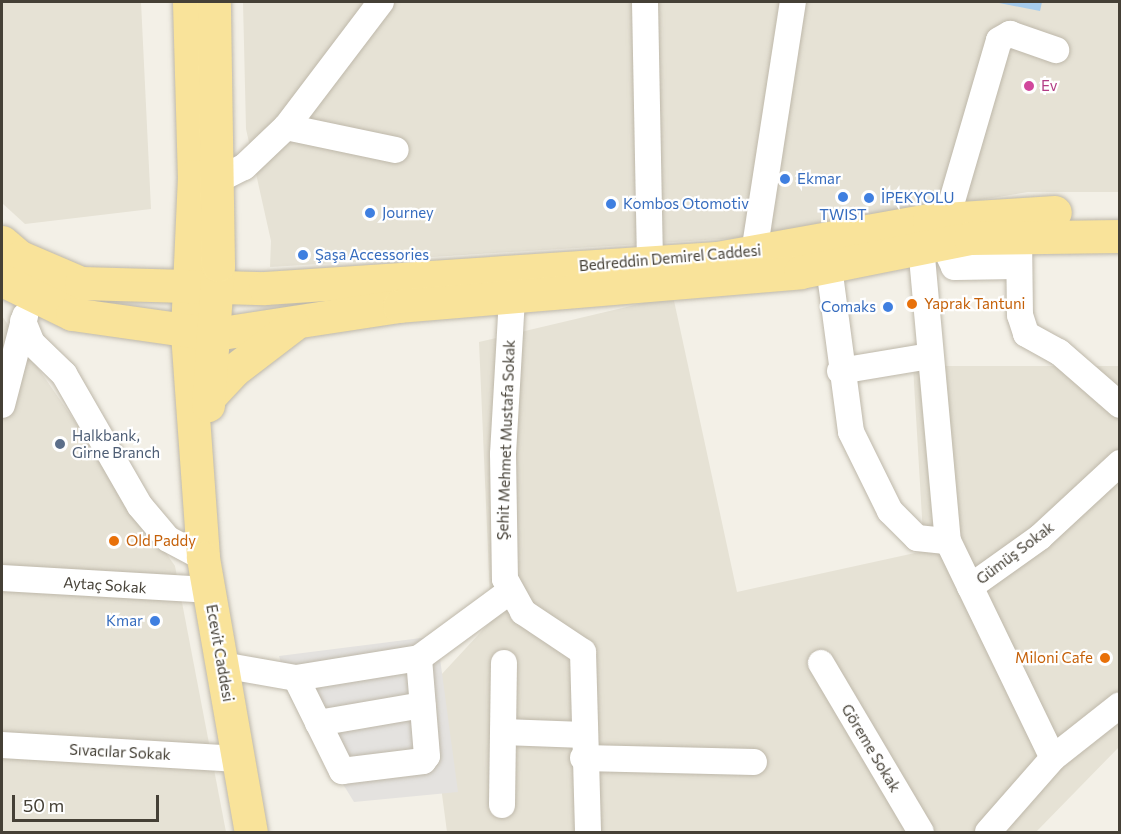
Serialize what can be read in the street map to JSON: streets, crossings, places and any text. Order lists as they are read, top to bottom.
{
  "streets": {
    "main road": ["Bedreddin Demirel Caddesi", "Ecevit Caddesi"],
    "street": [
      "Şehit Mehmet Mustafa Sokak",
      "Gümüş Sokak",
      "Aytaç Sokak",
      "Göreme Sokak",
      "Sıvacılar Sokak"
    ]
  },
  "crossings": [
    ["Bedreddin Demirel Caddesi", "Şehit Mehmet Mustafa Sokak"],
    ["Bedreddin Demirel Caddesi", "Ecevit Caddesi"],
    ["Aytaç Sokak", "Ecevit Caddesi"],
    ["Ecevit Caddesi", "Sıvacılar Sokak"]
  ],
  "places": [
    "Ev",
    "Ekmar",
    "TWIST",
    "İPEKYOLU",
    "Kombos Otomotiv",
    "Journey",
    "Şaşa Accessories",
    "Yaprak Tantuni",
    "Comaks",
    "Halkbank, Girne Branch",
    "Old Paddy",
    "Kmar",
    "Miloni Cafe"
  ],
  "scale_bar": "50 m"
}
